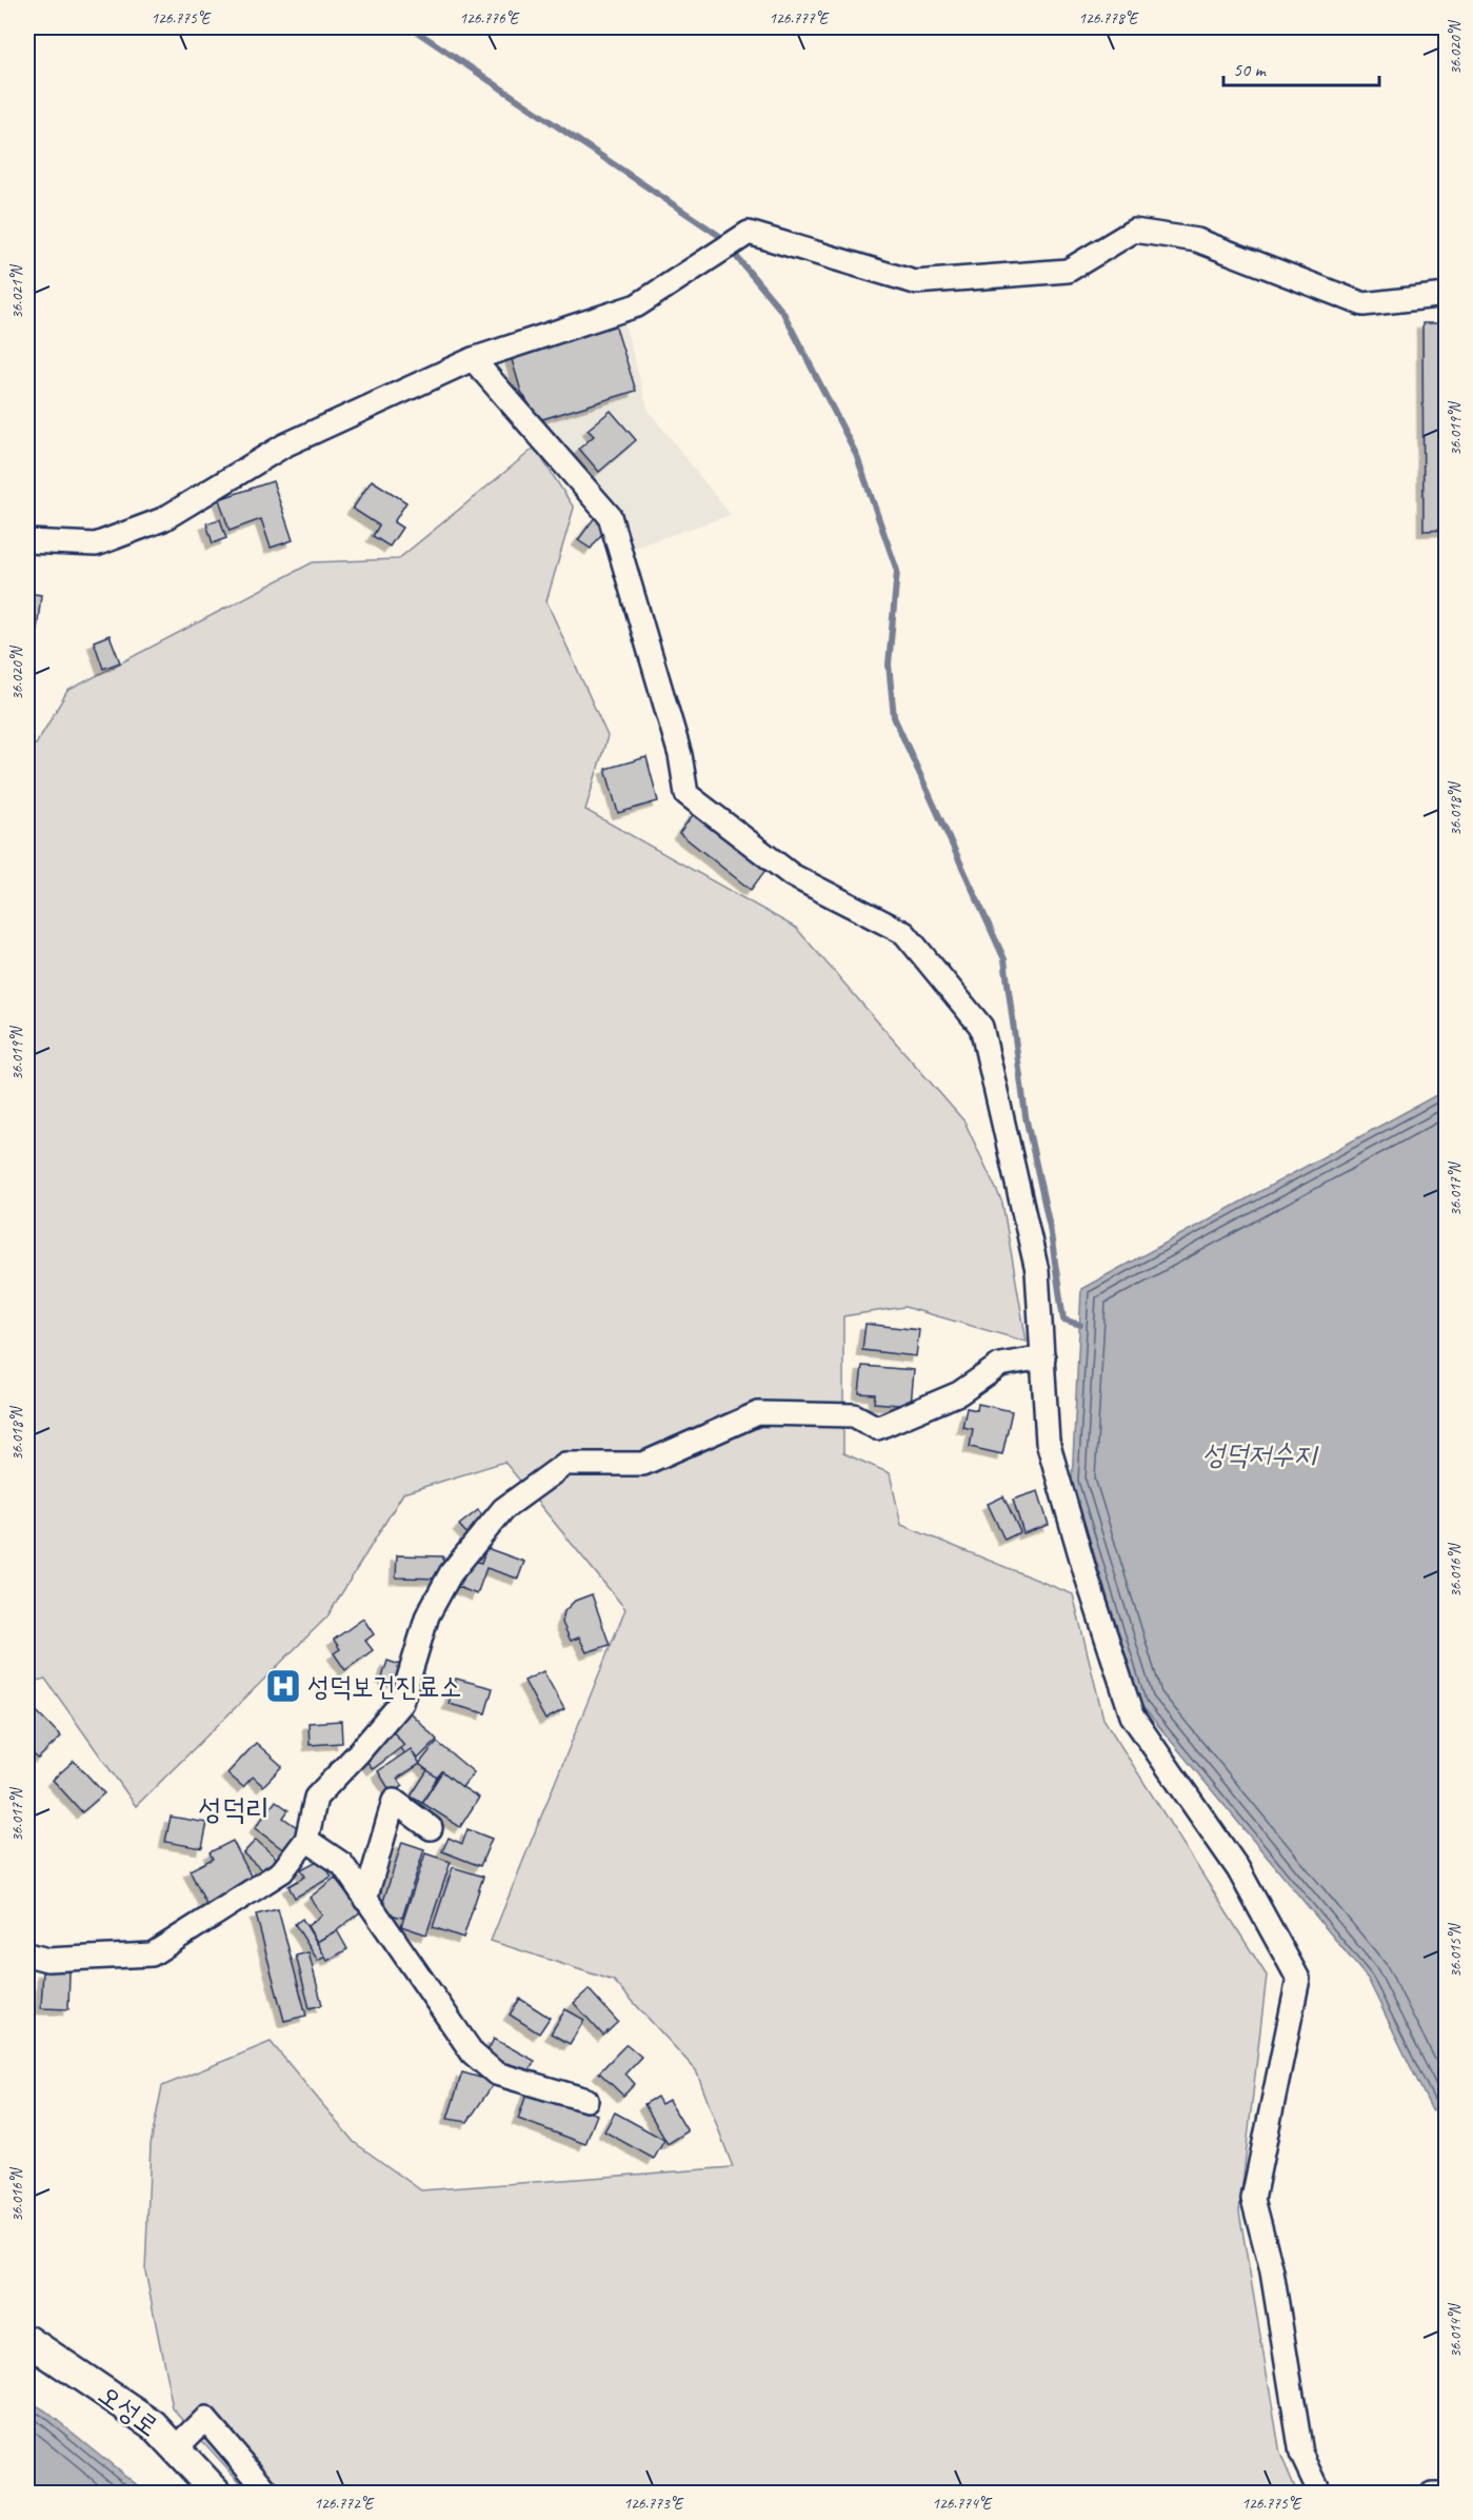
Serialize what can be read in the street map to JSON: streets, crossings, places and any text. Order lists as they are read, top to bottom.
{
  "streets": {
    "main road": ["오성로"]
  },
  "districts": ["성덕리"],
  "water": ["성덕저수지"],
  "places": {
    "hospital": ["성덕보건진료소"]
  },
  "scale_bar": "50 m",
  "coordinates": [
    "126.775°E",
    "126.776°E",
    "126.777°E",
    "126.778°E",
    "36.020°N",
    "36.021°N",
    "36.019°N",
    "36.018°N",
    "36.017°N",
    "36.016°N",
    "36.015°N",
    "36.014°N",
    "126.772°E",
    "126.773°E",
    "126.774°E"
  ]
}
